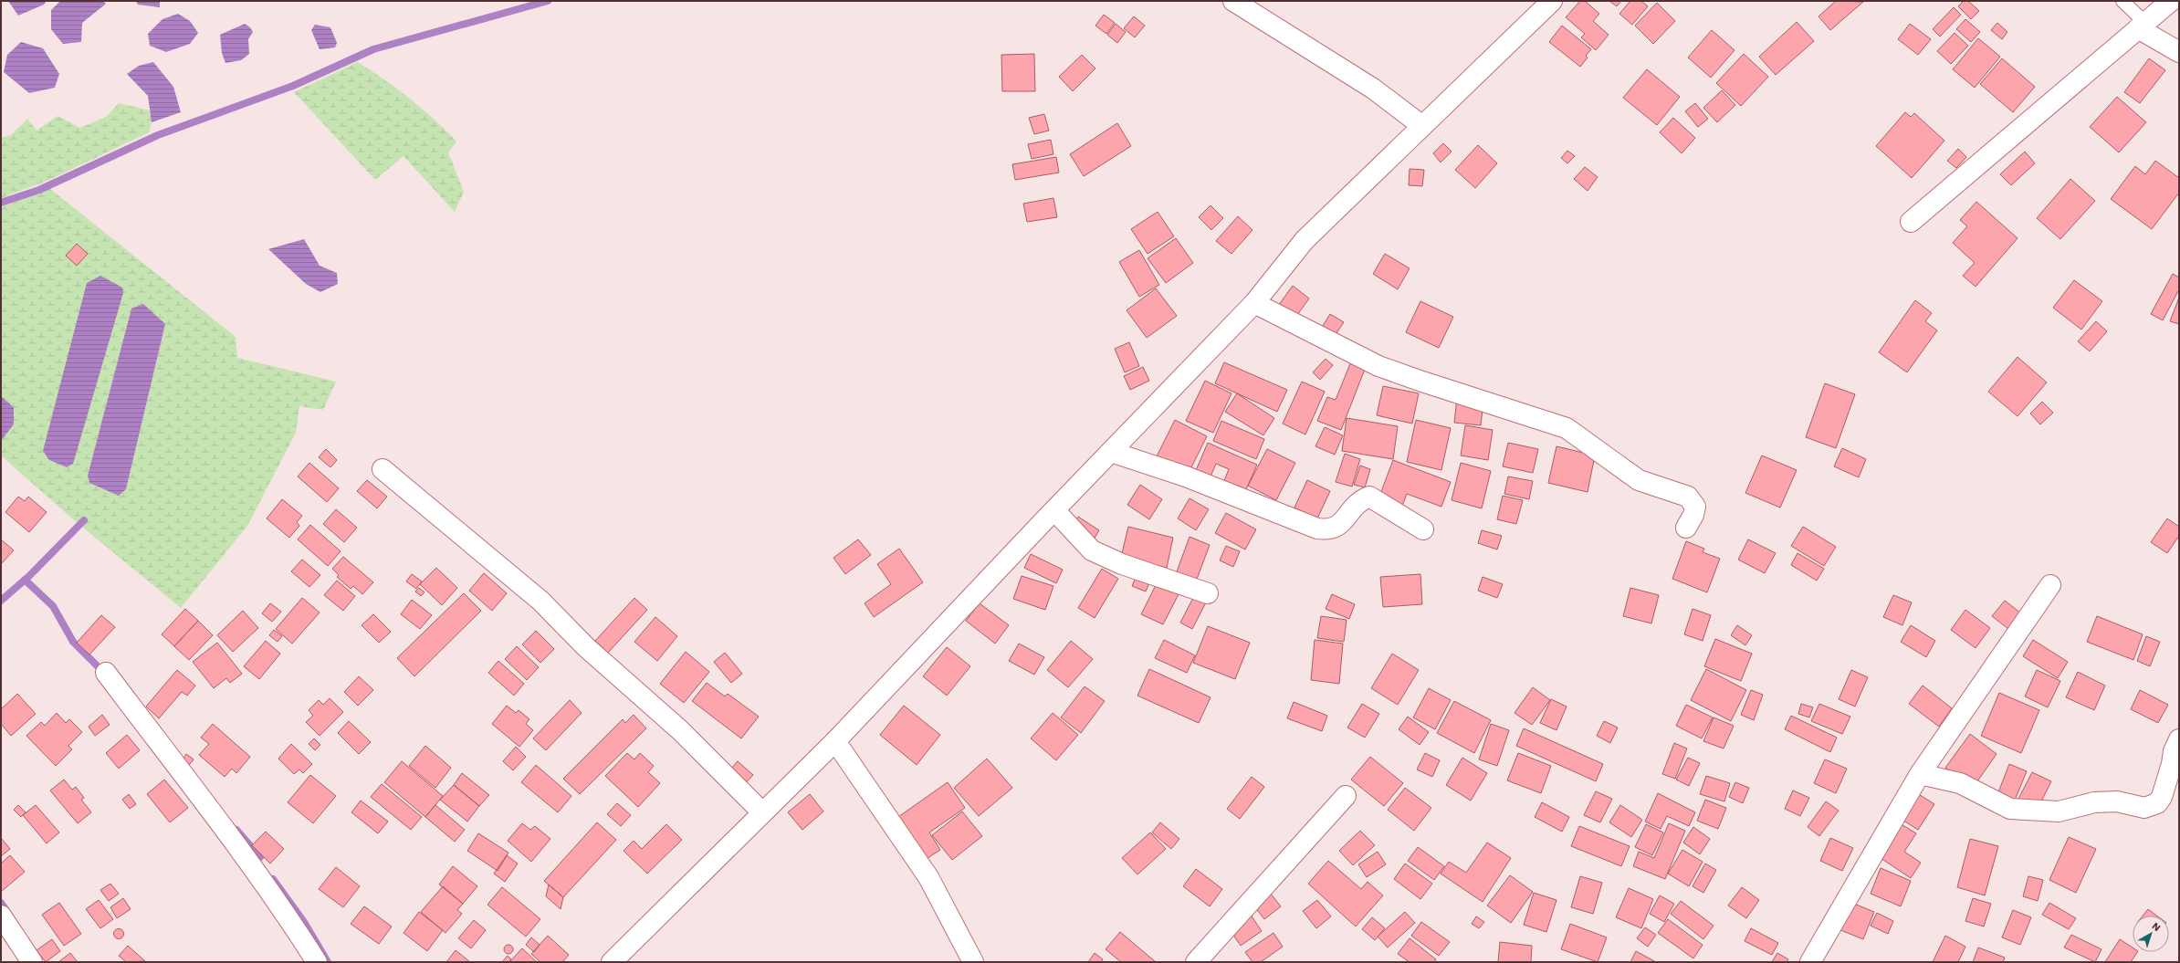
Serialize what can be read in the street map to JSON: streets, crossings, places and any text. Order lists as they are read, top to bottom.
{
  "north": "top right"
}
